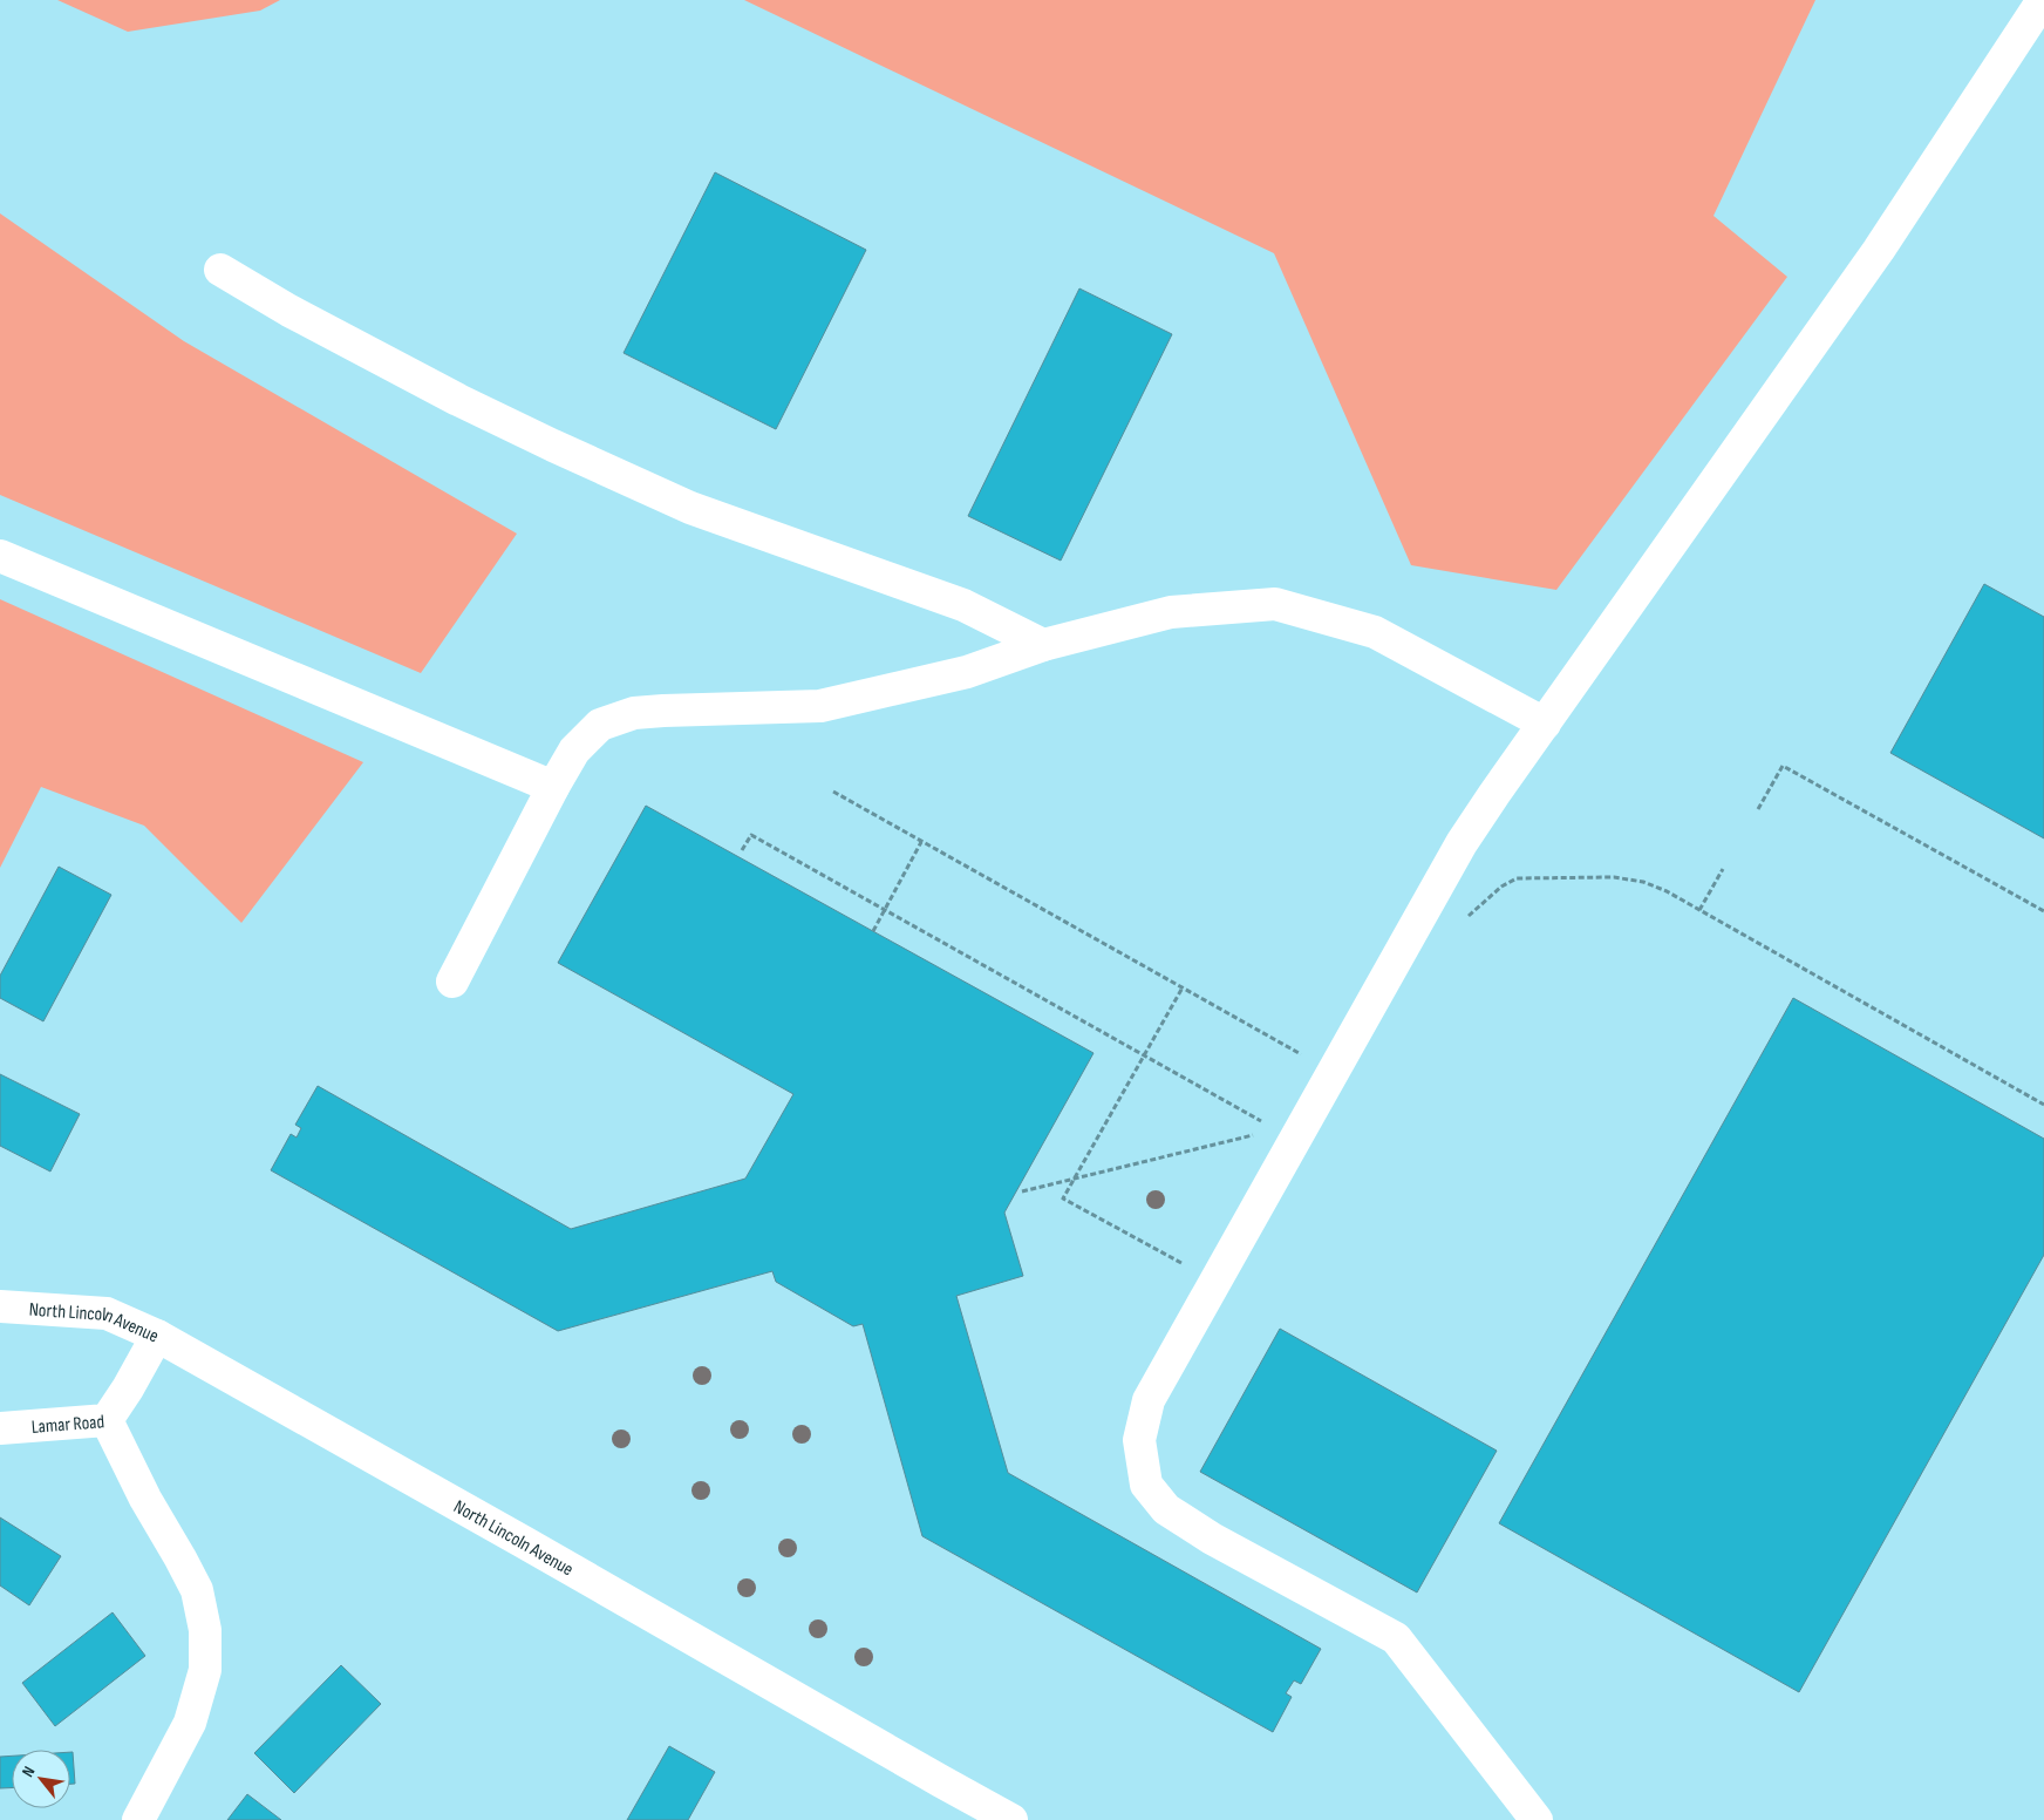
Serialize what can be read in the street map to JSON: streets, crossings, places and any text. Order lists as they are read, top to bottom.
{
  "streets": {
    "street": ["North Lincoln Avenue", "Lamar Road"]
  },
  "crossings": [
    ["North Lincoln Avenue", "Lamar Road"]
  ],
  "north": "top left"
}
